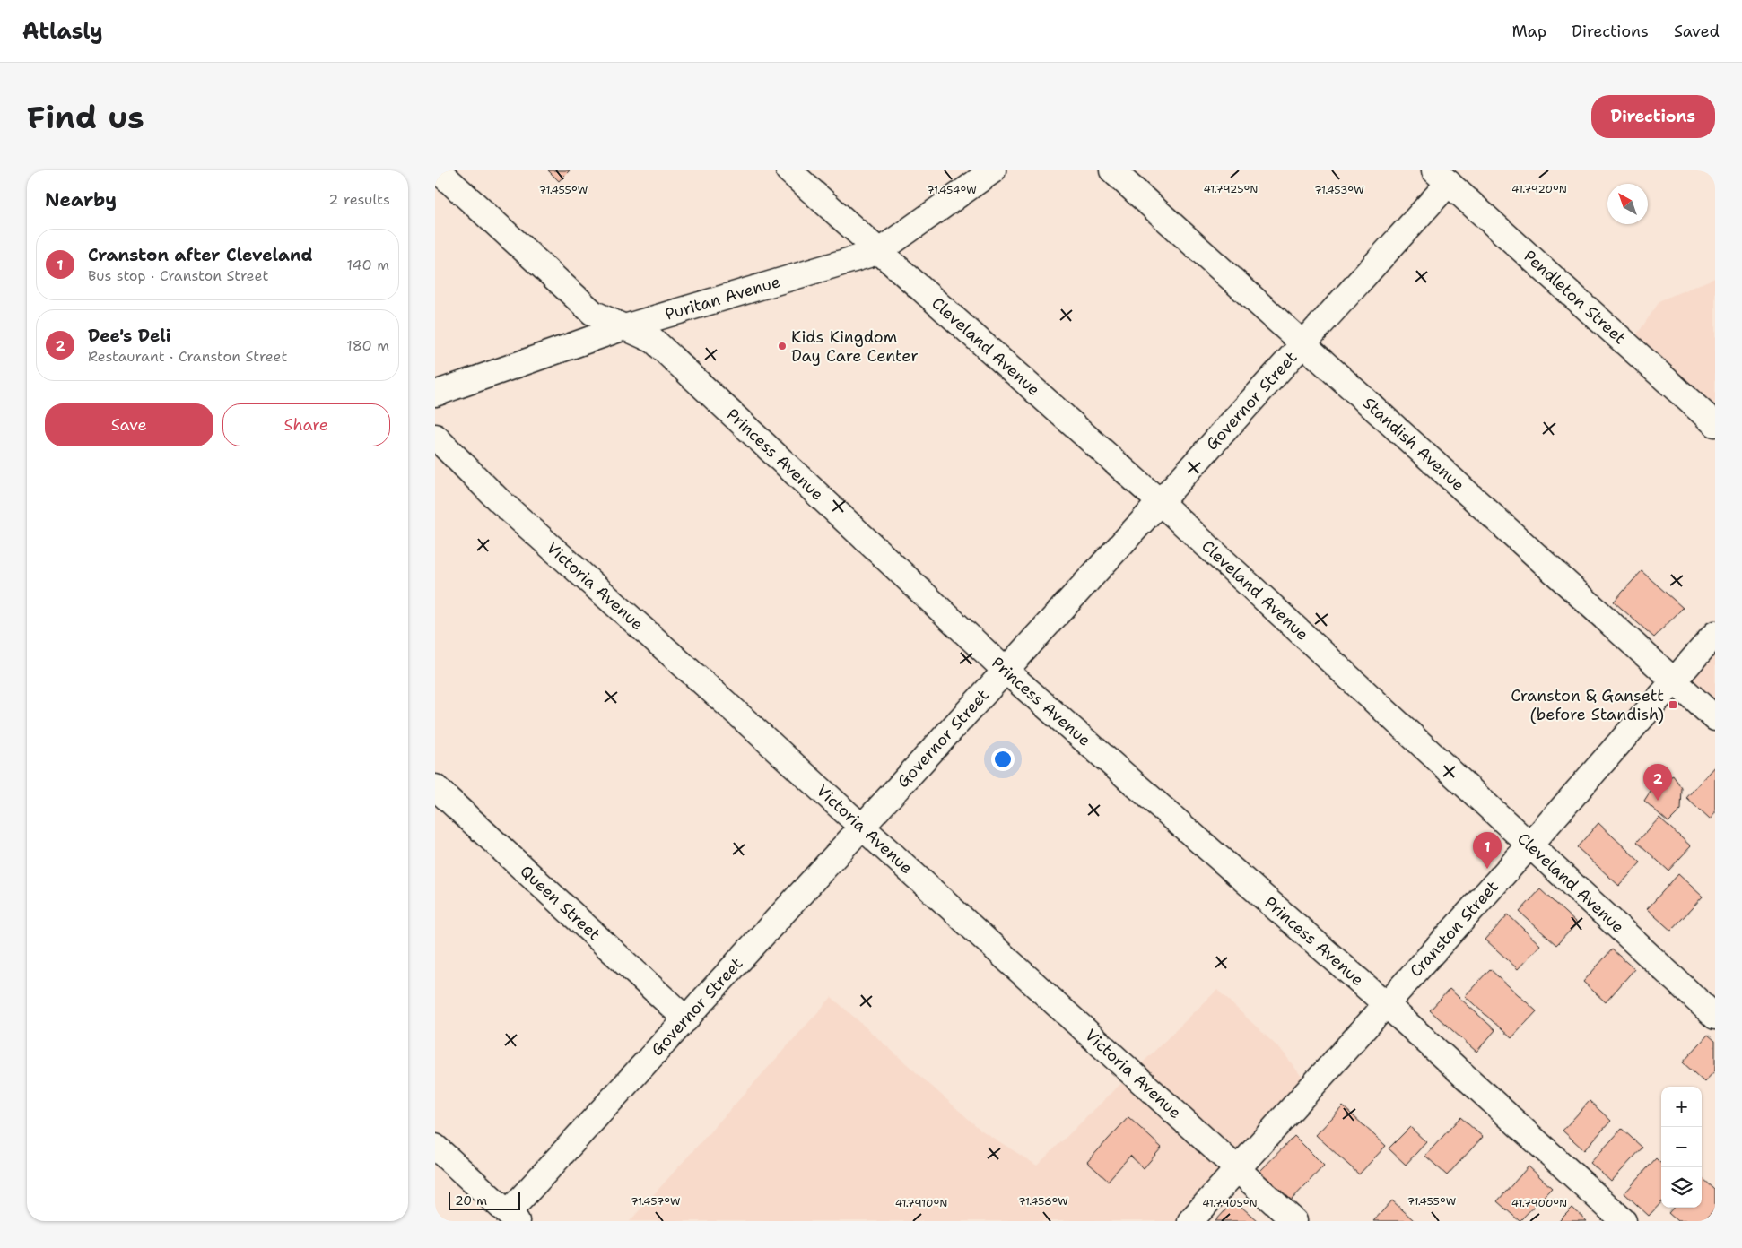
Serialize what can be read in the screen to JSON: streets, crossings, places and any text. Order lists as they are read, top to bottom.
{
  "streets": {
    "street": [
      "Pendleton Street",
      "Puritan Avenue",
      "Cleveland Avenue",
      "Governor Street",
      "Standish Avenue",
      "Princess Avenue",
      "Victoria Avenue",
      "Queen Street",
      "Cranston Street"
    ]
  },
  "crossings": [
    ["Pendleton Street", "Governor Street"],
    ["Puritan Avenue", "Cleveland Avenue"],
    ["Puritan Avenue", "Princess Avenue"],
    ["Cleveland Avenue", "Governor Street"],
    ["Cleveland Avenue", "Cranston Street"],
    ["Governor Street", "Standish Avenue"],
    ["Governor Street", "Princess Avenue"],
    ["Governor Street", "Victoria Avenue"],
    ["Governor Street", "Queen Street"],
    ["Standish Avenue", "Cranston Street"],
    ["Princess Avenue", "Cranston Street"],
    ["Victoria Avenue", "Cranston Street"]
  ],
  "places": {
    "other": ["Kids Kingdom Day Care Center"],
    "transit": ["Cranston & Gansett (before Standish)"]
  },
  "scale_bar": "20 m",
  "north": "top left",
  "page": {
    "header": "Atlasly",
    "nav": ["Map", "Directions", "Saved"],
    "buttons": [
      "Directions",
      ["Save", "Share"]
    ],
    "title": "Find us",
    "heading": ["Nearby", "2 results"],
    "list": [
      {
        "mark": "1",
        "name": "Cranston after Cleveland",
        "note": "Bus stop · Cranston Street",
        "value": "140 m"
      },
      {
        "mark": "2",
        "name": "Dee's Deli",
        "note": "Restaurant · Cranston Street",
        "value": "180 m"
      }
    ],
    "pins": ["2", "1"],
    "map_buttons": ["+", "−"],
    "scale": "20 m"
  },
  "coordinates": [
    "41.7925°N",
    "41.7920°N",
    "71.455°W",
    "71.454°W",
    "71.453°W",
    "71.457°W",
    "71.456°W",
    "41.7910°N",
    "41.7905°N",
    "41.7900°N"
  ]
}
